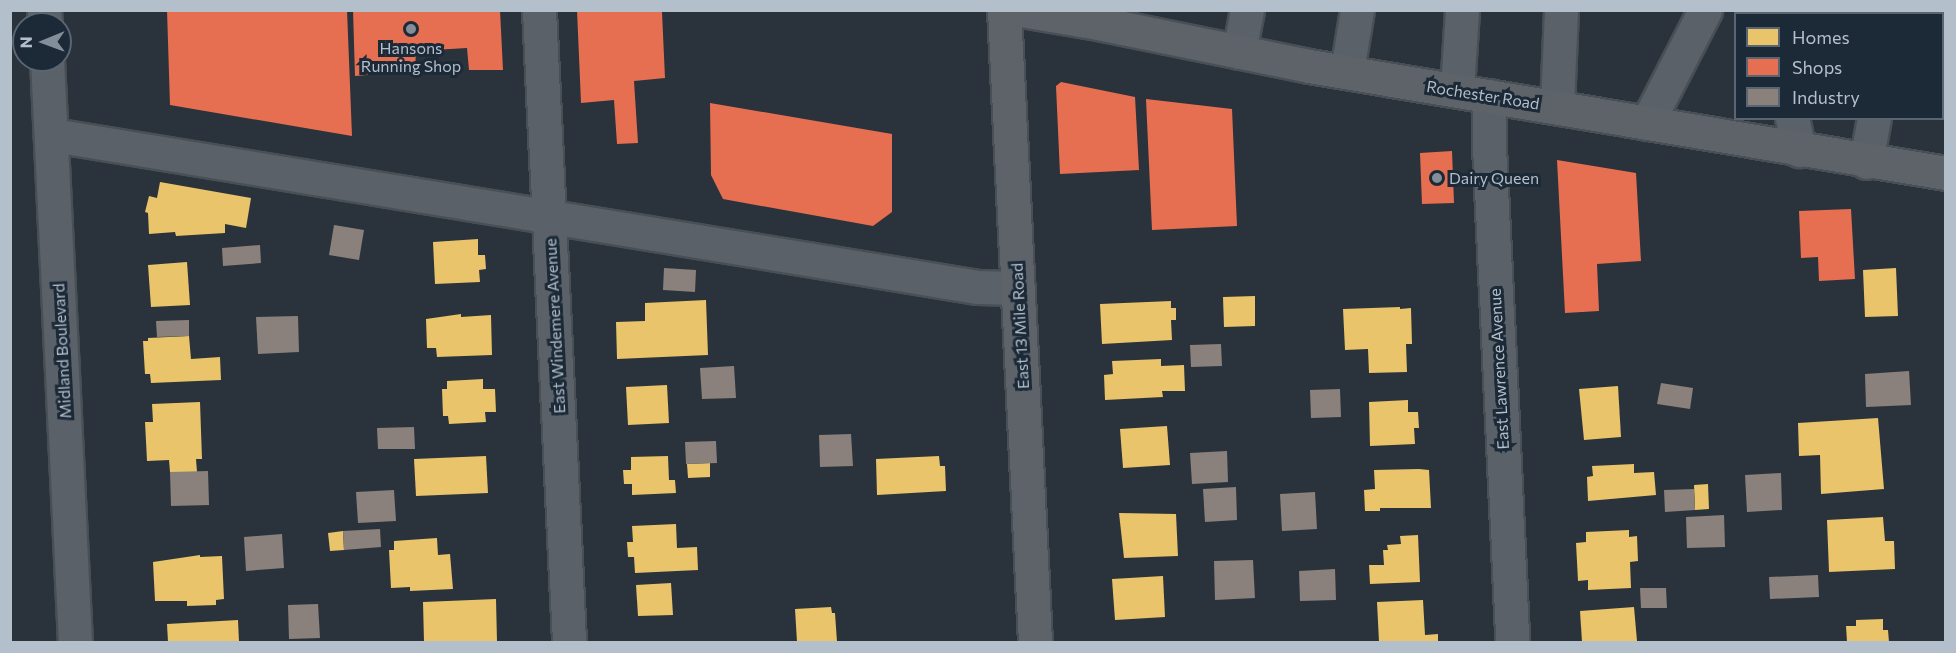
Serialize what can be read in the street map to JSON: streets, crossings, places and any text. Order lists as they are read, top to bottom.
{
  "streets": {
    "main road": ["Rochester Road", "East 13 Mile Road"],
    "street": ["East Windemere Avenue", "Midland Boulevard", "East Lawrence Avenue"]
  },
  "crossings": [
    ["Rochester Road", "East Lawrence Avenue"]
  ],
  "places": ["Hansons Running Shop", "Dairy Queen"],
  "legend": ["Homes", "Shops", "Industry"],
  "north": "left"
}
